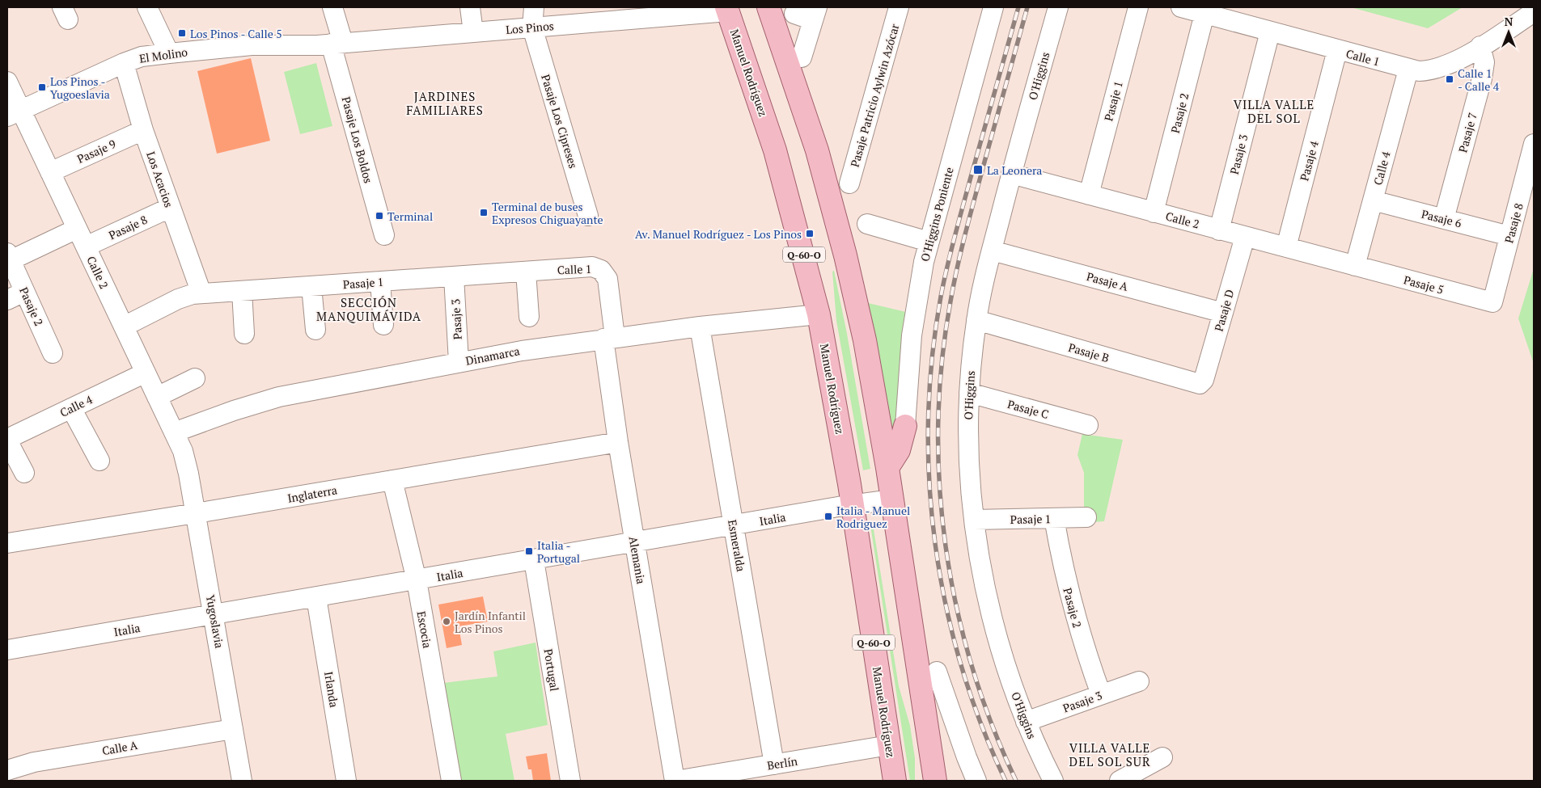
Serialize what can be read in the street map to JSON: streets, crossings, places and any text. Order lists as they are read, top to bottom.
{
  "streets": {
    "main road": ["Manuel Rodríguez", "Q-60-O"],
    "street": [
      "Los Pinos",
      "El Molino",
      "Calle 1",
      "O'Higgins",
      "Pasaje Patricio Aylwin Azócar",
      "Pasaje 1",
      "Pasaje 2",
      "Pasaje Los Cipreses",
      "Pasaje 7",
      "Pasaje Los Boldos",
      "Pasaje 9",
      "Pasaje 3",
      "Pasaje 4",
      "Calle 4",
      "Los Acacios",
      "O'Higgins Poniente",
      "Pasaje 6",
      "Calle 2",
      "Pasaje 8",
      "Pasaje A",
      "Pasaje 5",
      "Pasaje D",
      "Pasaje B",
      "Dinamarca",
      "Pasaje C",
      "Inglaterra",
      "Italia",
      "Esmeralda",
      "Alemania",
      "Yugoslavia",
      "Escocia",
      "Portugal",
      "Irlanda",
      "Calle A",
      "Berlín"
    ]
  },
  "crossings": [
    ["Los Pinos", "El Molino"],
    ["Los Pinos", "Manuel Rodríguez"],
    ["Los Pinos", "Pasaje Los Cipreses"],
    ["Los Pinos", "Pasaje Los Boldos"],
    ["El Molino", "Pasaje Los Boldos"],
    ["El Molino", "Los Acacios"],
    ["El Molino", "Calle 2"],
    ["Calle 1", "Pasaje 1"],
    ["Calle 1", "Pasaje 2"],
    ["Calle 1", "Pasaje 7"],
    ["Calle 1", "Pasaje 3"],
    ["Calle 1", "Pasaje 4"],
    ["Calle 1", "Calle 4"],
    ["Calle 1", "Dinamarca"],
    ["Calle 1", "Alemania"],
    ["Manuel Rodríguez", "Dinamarca"],
    ["Manuel Rodríguez", "Italia"],
    ["Manuel Rodríguez", "Berlín"],
    ["O'Higgins", "Pasaje 1"],
    ["O'Higgins", "Pasaje 3"],
    ["O'Higgins", "Calle 2"],
    ["O'Higgins", "Pasaje A"],
    ["O'Higgins", "Pasaje B"],
    ["O'Higgins", "Pasaje C"],
    ["Pasaje 1", "Pasaje 2"],
    ["Pasaje 1", "Pasaje 3"],
    ["Pasaje 1", "Los Acacios"],
    ["Pasaje 1", "Calle 2"],
    ["Pasaje 2", "Pasaje 3"],
    ["Pasaje 2", "Calle 2"],
    ["Pasaje 7", "Pasaje 6"],
    ["Pasaje 9", "Los Acacios"],
    ["Pasaje 9", "Calle 2"],
    ["Pasaje 3", "Calle 2"],
    ["Pasaje 3", "Dinamarca"],
    ["Pasaje 4", "Calle 2"],
    ["Calle 4", "Pasaje 6"],
    ["Calle 4", "Calle 2"],
    ["Calle 4", "Pasaje 5"],
    ["Los Acacios", "Pasaje 8"],
    ["Pasaje 6", "Pasaje 8"],
    ["Calle 2", "Pasaje 8"],
    ["Calle 2", "Pasaje 5"],
    ["Calle 2", "Pasaje D"],
    ["Calle 2", "Dinamarca"],
    ["Calle 2", "Yugoslavia"],
    ["Pasaje 8", "Pasaje 5"],
    ["Pasaje A", "Pasaje D"],
    ["Pasaje D", "Pasaje B"],
    ["Dinamarca", "Esmeralda"],
    ["Dinamarca", "Alemania"],
    ["Inglaterra", "Alemania"],
    ["Inglaterra", "Yugoslavia"],
    ["Inglaterra", "Escocia"],
    ["Italia", "Esmeralda"],
    ["Italia", "Alemania"],
    ["Italia", "Yugoslavia"],
    ["Italia", "Escocia"],
    ["Italia", "Portugal"],
    ["Italia", "Irlanda"],
    ["Esmeralda", "Berlín"],
    ["Alemania", "Berlín"],
    ["Yugoslavia", "Calle A"]
  ],
  "districts": [
    "JARDINES FAMILIARES",
    "VILLA VALLE DEL SOL",
    "SECCIÓN MANQUIMÁVIDA",
    "VILLA VALLE DEL SOL SUR"
  ],
  "places": {
    "transit": [
      "Los Pinos - Calle 5",
      "Calle 1 - Calle 4",
      "Los Pinos - Yugoeslavia",
      "La Leonera",
      "Terminal de buses Expresos Chiguayante",
      "Terminal",
      "Av. Manuel Rodríguez - Los Pinos",
      "Italia - Manuel Rodriguez",
      "Italia - Portugal"
    ],
    "other": ["Jardín Infantil Los Pinos"]
  },
  "north": "top"
}
